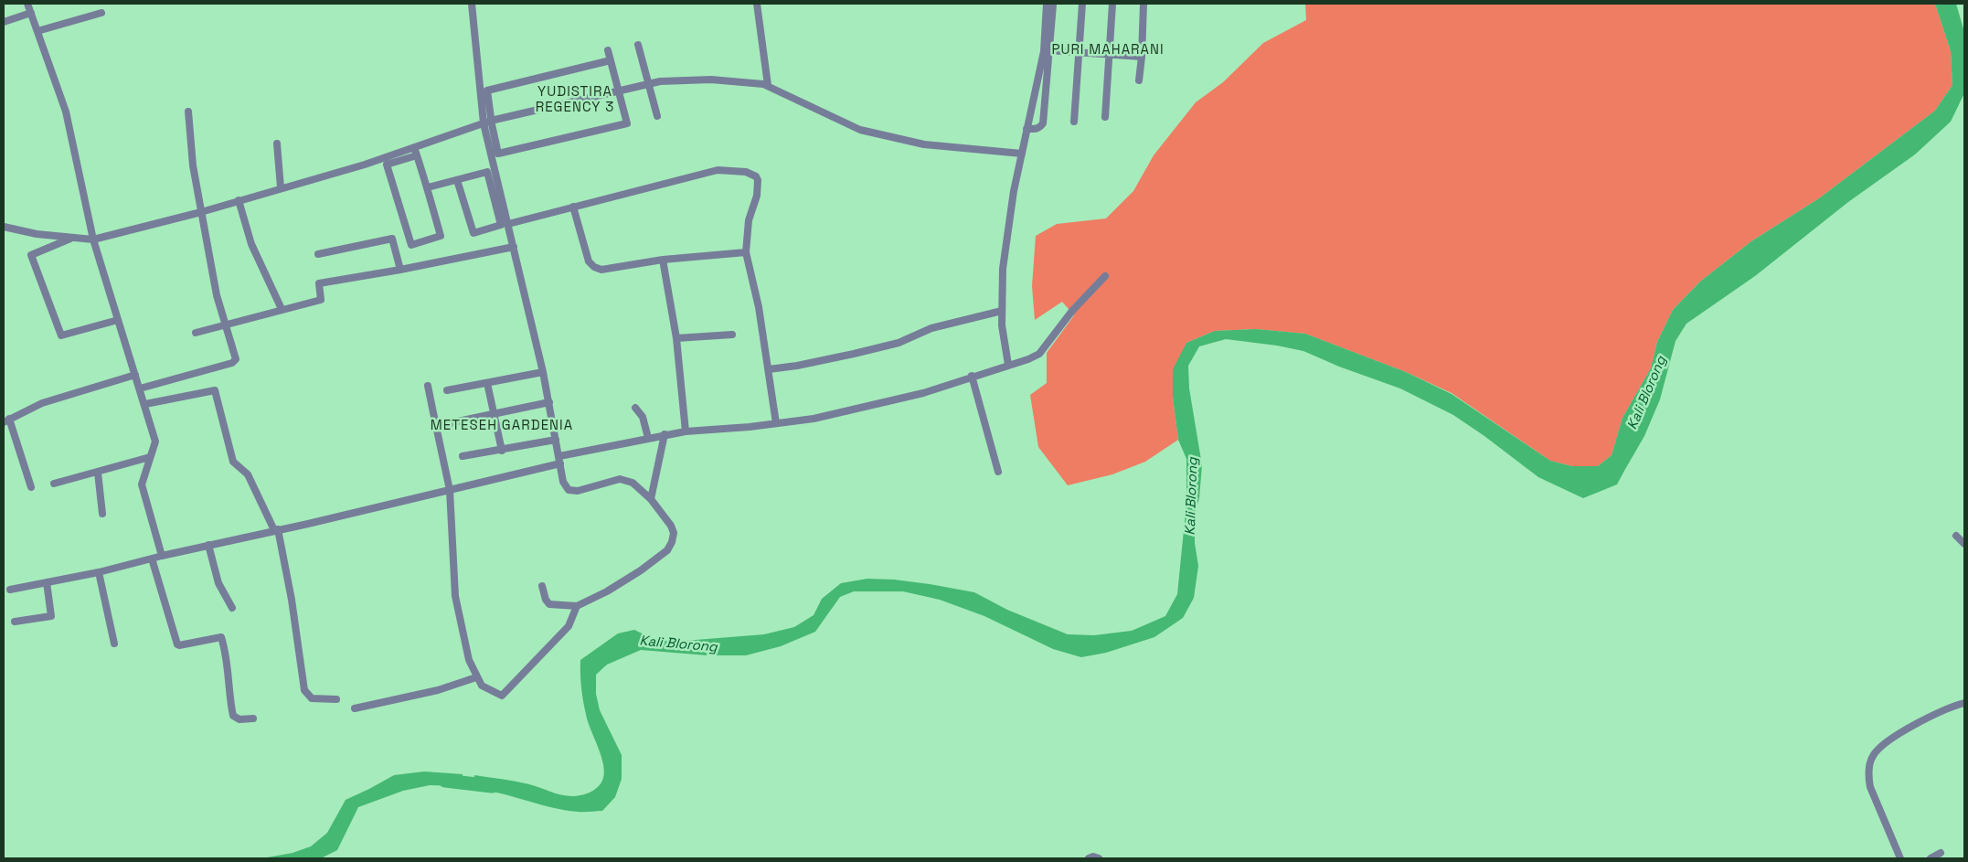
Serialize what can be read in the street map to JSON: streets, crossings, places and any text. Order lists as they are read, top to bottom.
{
  "districts": ["PURI MAHARANI", "YUDISTIRA REGENCY 3", "METESEH GARDENIA"],
  "water": ["Kali Blorong"]
}
